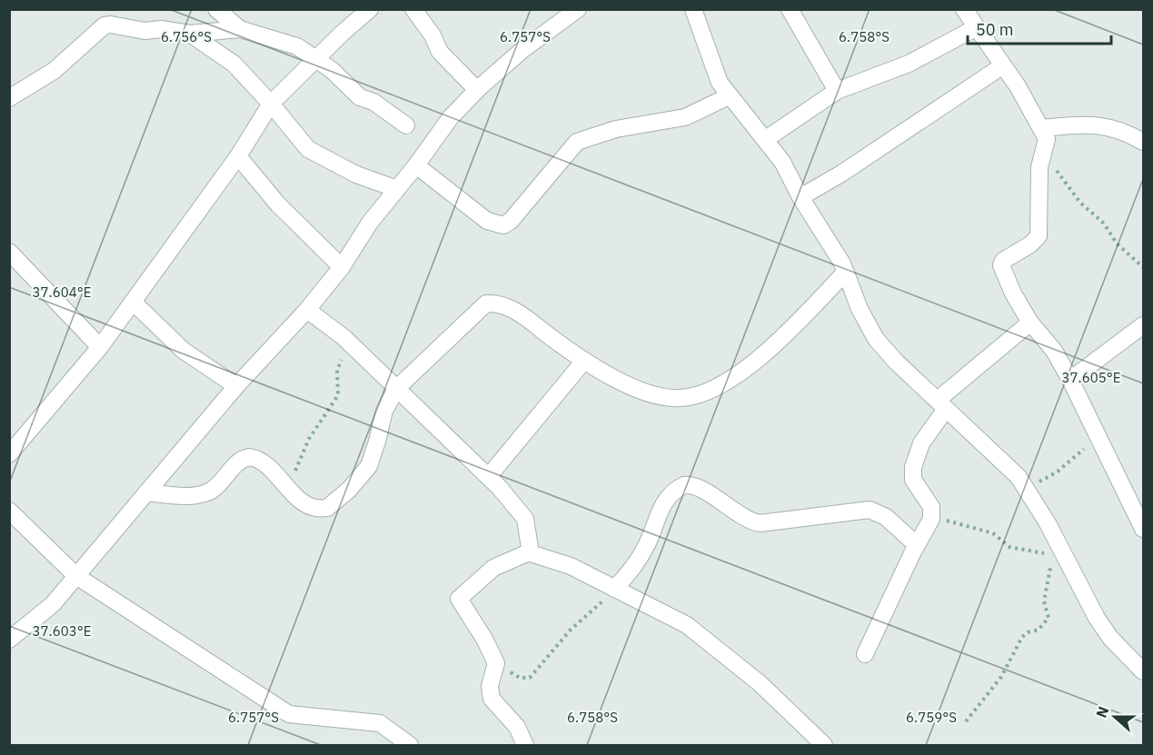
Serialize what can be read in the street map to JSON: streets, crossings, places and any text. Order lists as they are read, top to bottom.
{
  "scale_bar": "50 m",
  "north": "left",
  "coordinates": [
    "6.757°S",
    "6.758°S",
    "6.756°S",
    "37.604°E",
    "37.605°E",
    "37.603°E",
    "6.759°S"
  ]
}
